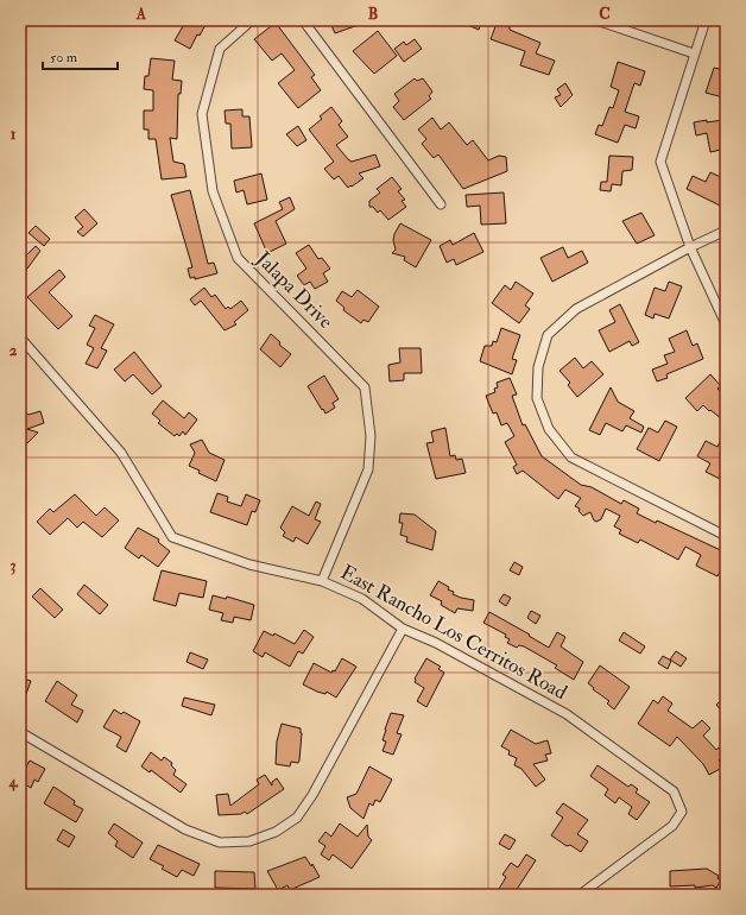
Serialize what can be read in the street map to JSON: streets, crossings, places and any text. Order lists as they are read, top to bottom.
{
  "streets": {
    "street": ["Jalapa Drive", "East Rancho Los Cerritos Road"]
  },
  "crossings": [
    ["Jalapa Drive", "East Rancho Los Cerritos Road"]
  ],
  "scale_bar": "50 m",
  "grid": {
    "columns": ["A", "B", "C"],
    "rows": [
      "1",
      "2",
      "3",
      "4"
    ]
  }
}
